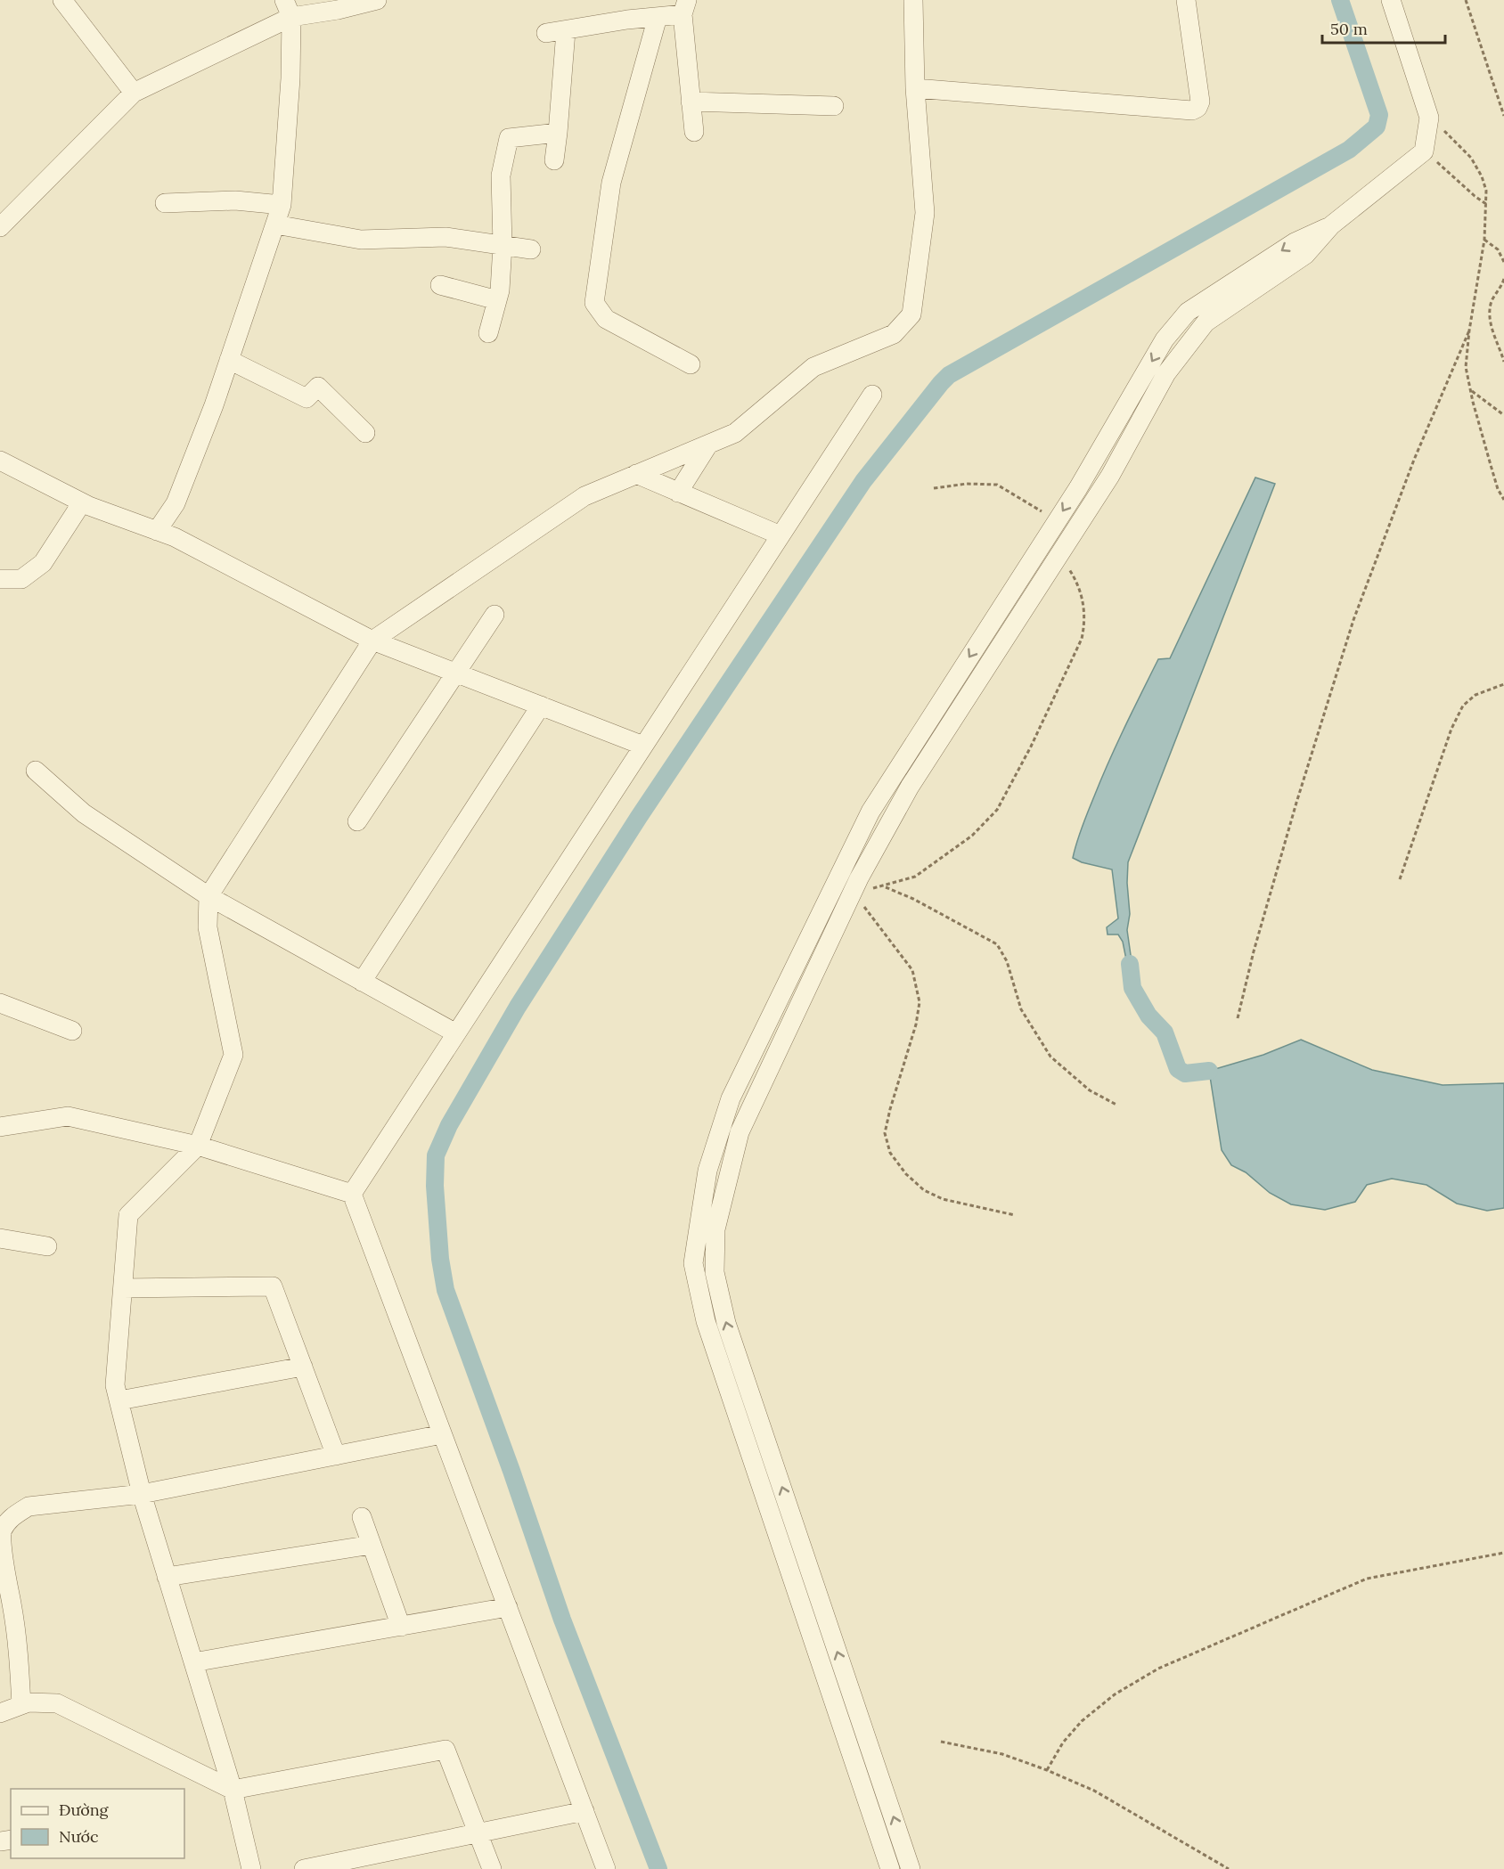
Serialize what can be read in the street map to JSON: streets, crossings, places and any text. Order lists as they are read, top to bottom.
{
  "legend": ["Đường", "Nước"],
  "scale_bar": "50 m"
}
